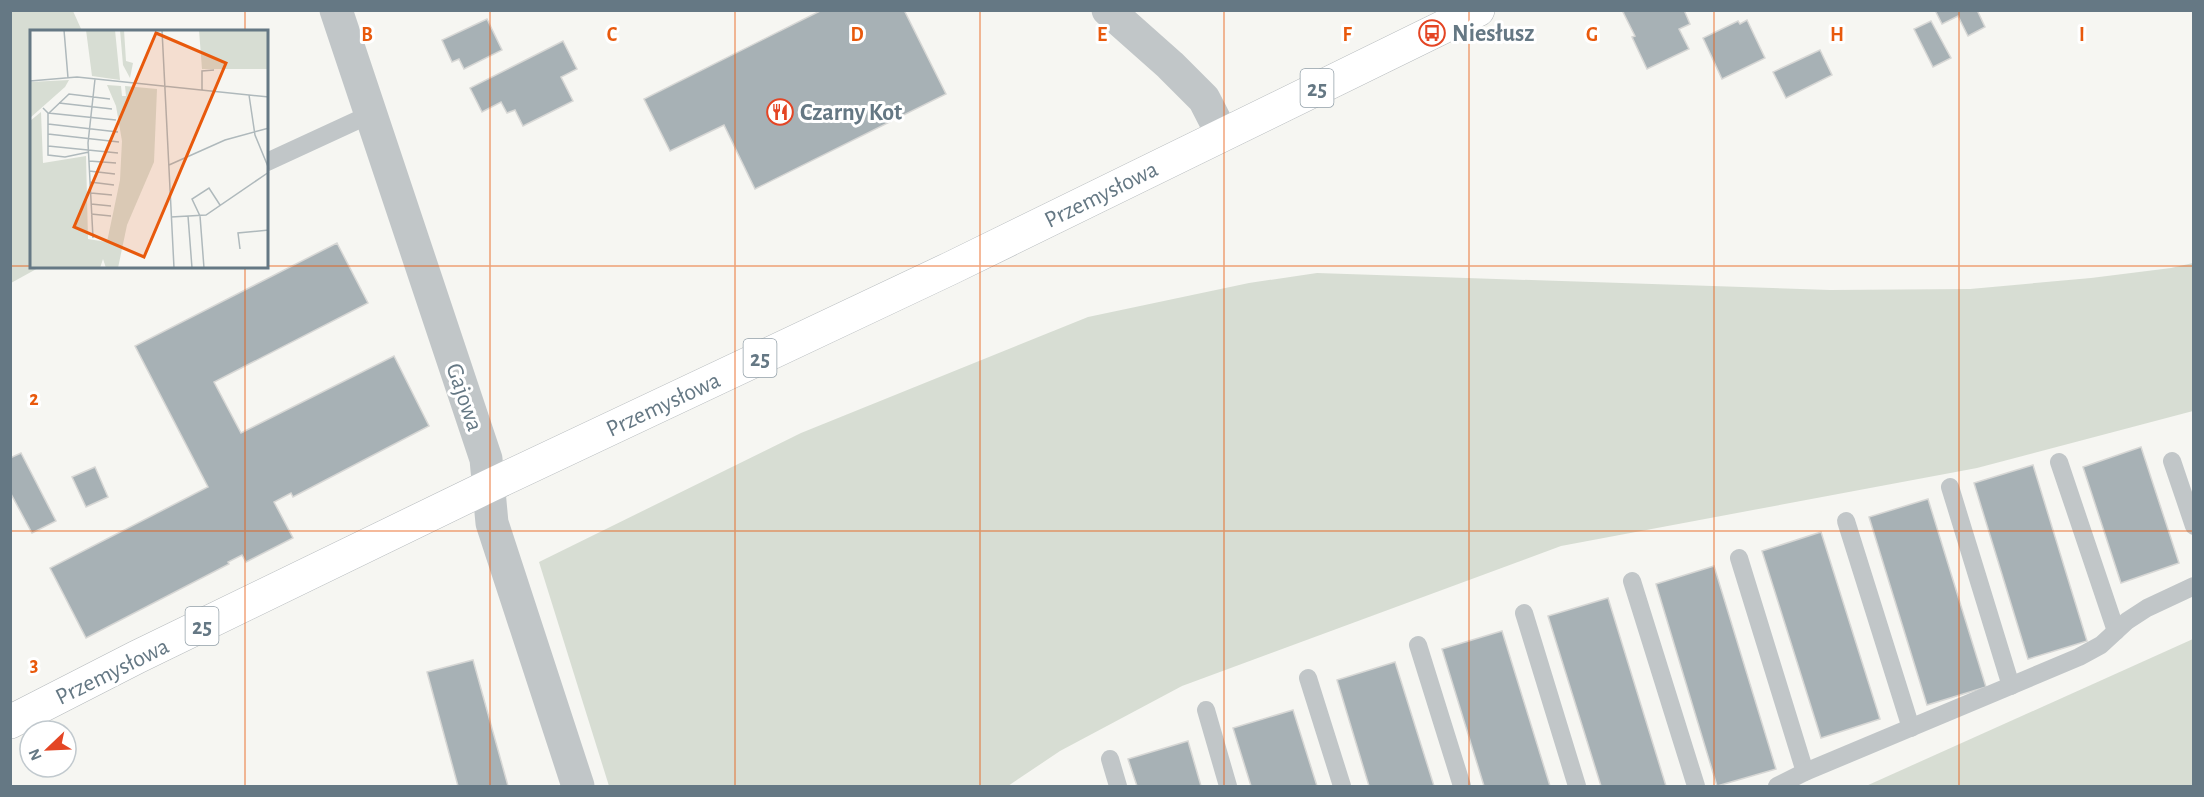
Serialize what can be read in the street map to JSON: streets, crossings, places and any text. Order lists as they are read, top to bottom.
{
  "streets": {
    "main road": ["25", "Przemysłowa"],
    "street": ["Gajowa"]
  },
  "crossings": [
    ["Przemysłowa", "Gajowa"]
  ],
  "places": {
    "bus stop": ["Niesłusz"],
    "restaurant": ["Czarny Kot"]
  },
  "north": "bottom left",
  "grid": {
    "columns": [
      "B",
      "C",
      "D",
      "E",
      "F",
      "G",
      "H",
      "I"
    ],
    "rows": ["2", "3"]
  }
}
